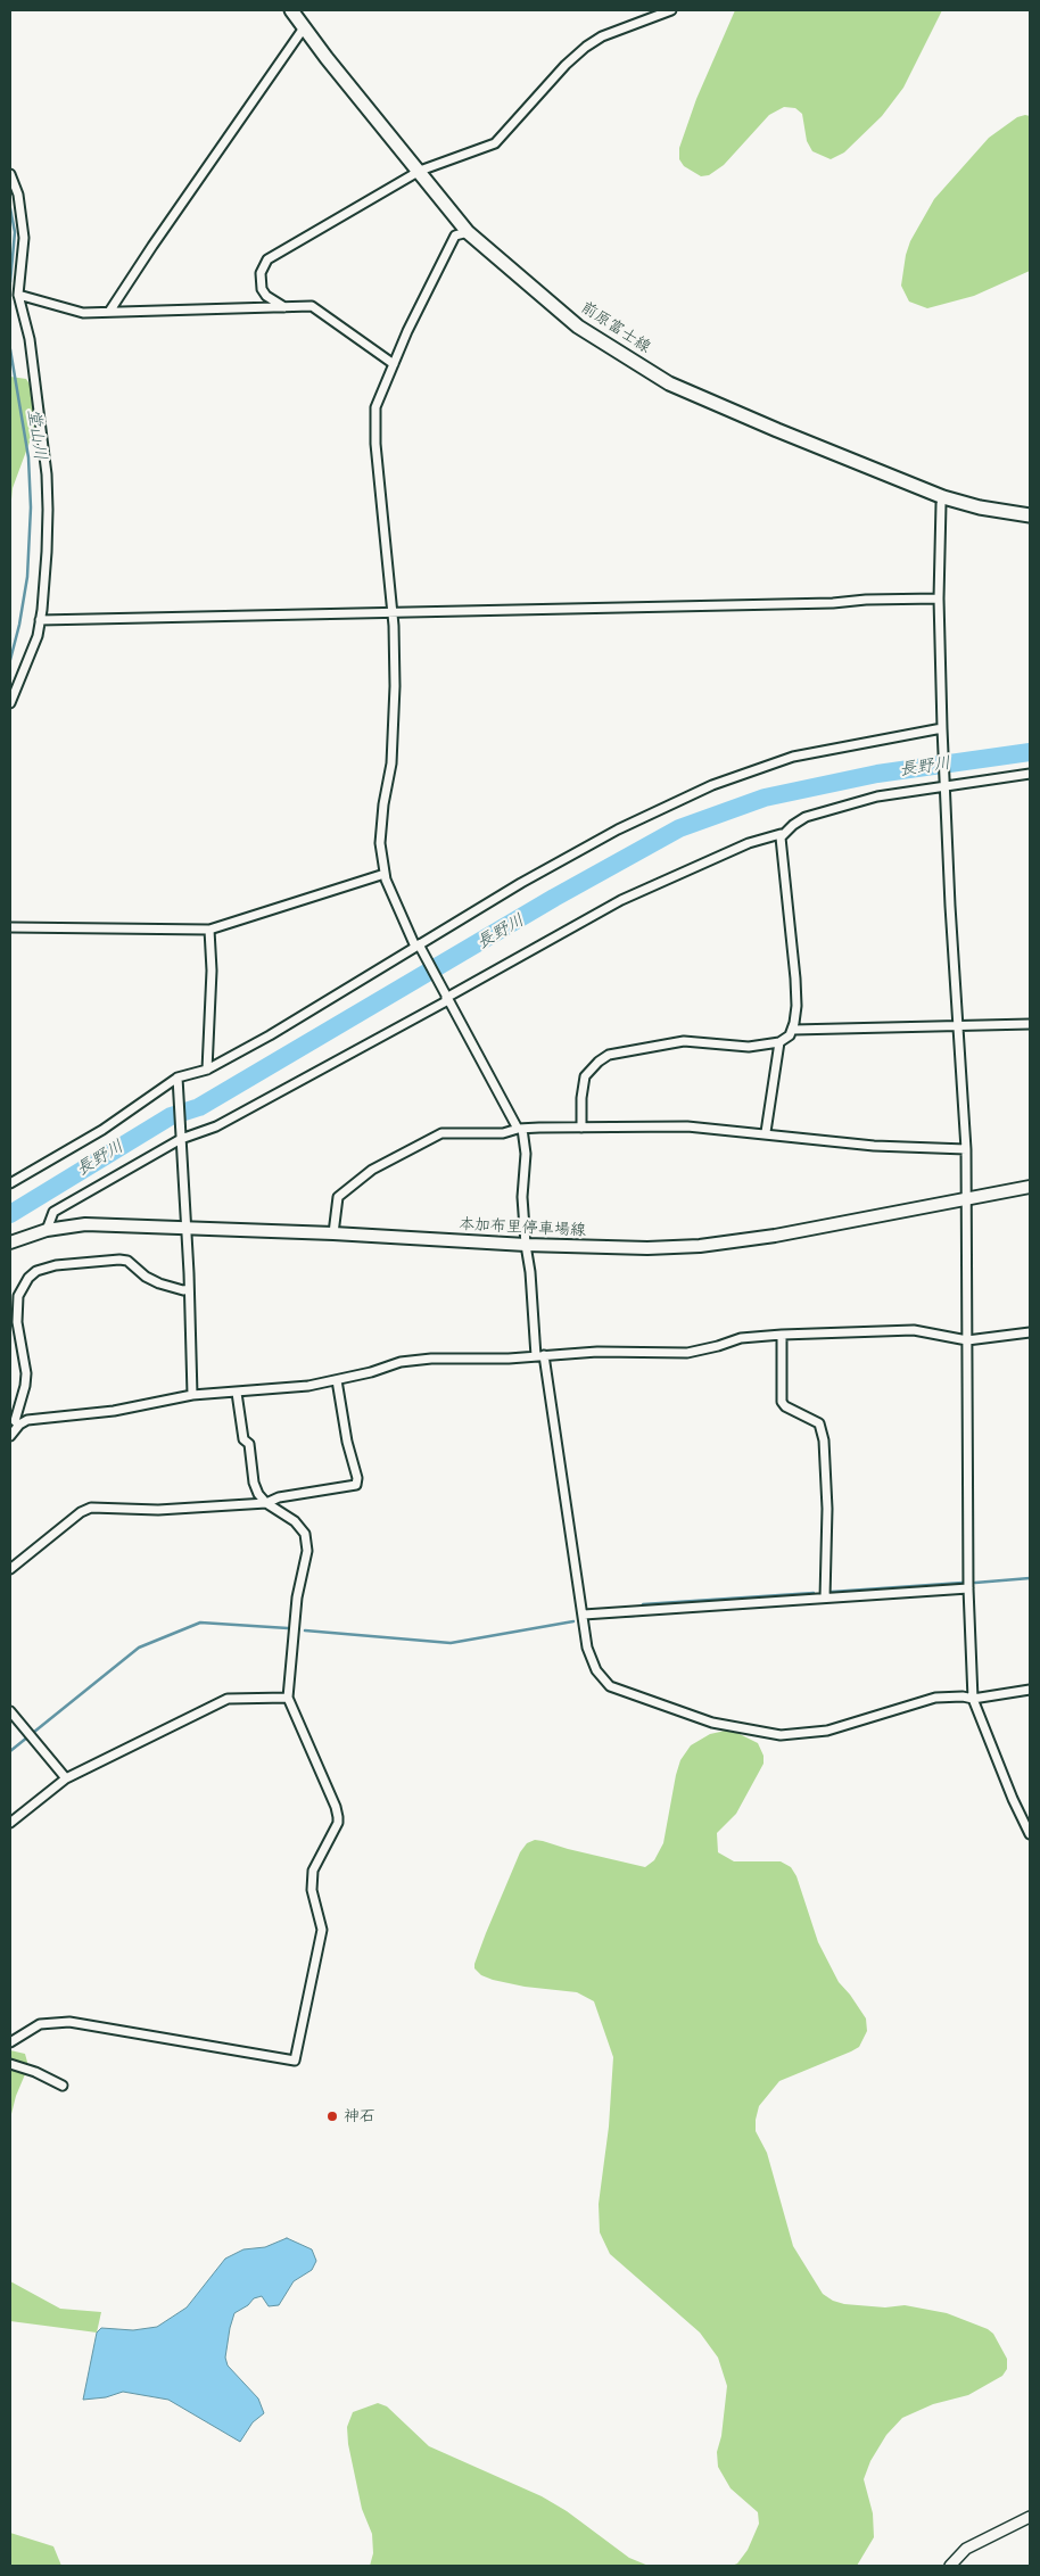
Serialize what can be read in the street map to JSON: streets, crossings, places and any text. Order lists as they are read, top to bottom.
{
  "streets": {
    "main road": ["前原富士線", "本加布里停車場線"]
  },
  "water": ["堂山川", "長野川"],
  "places": ["神石"]
}
